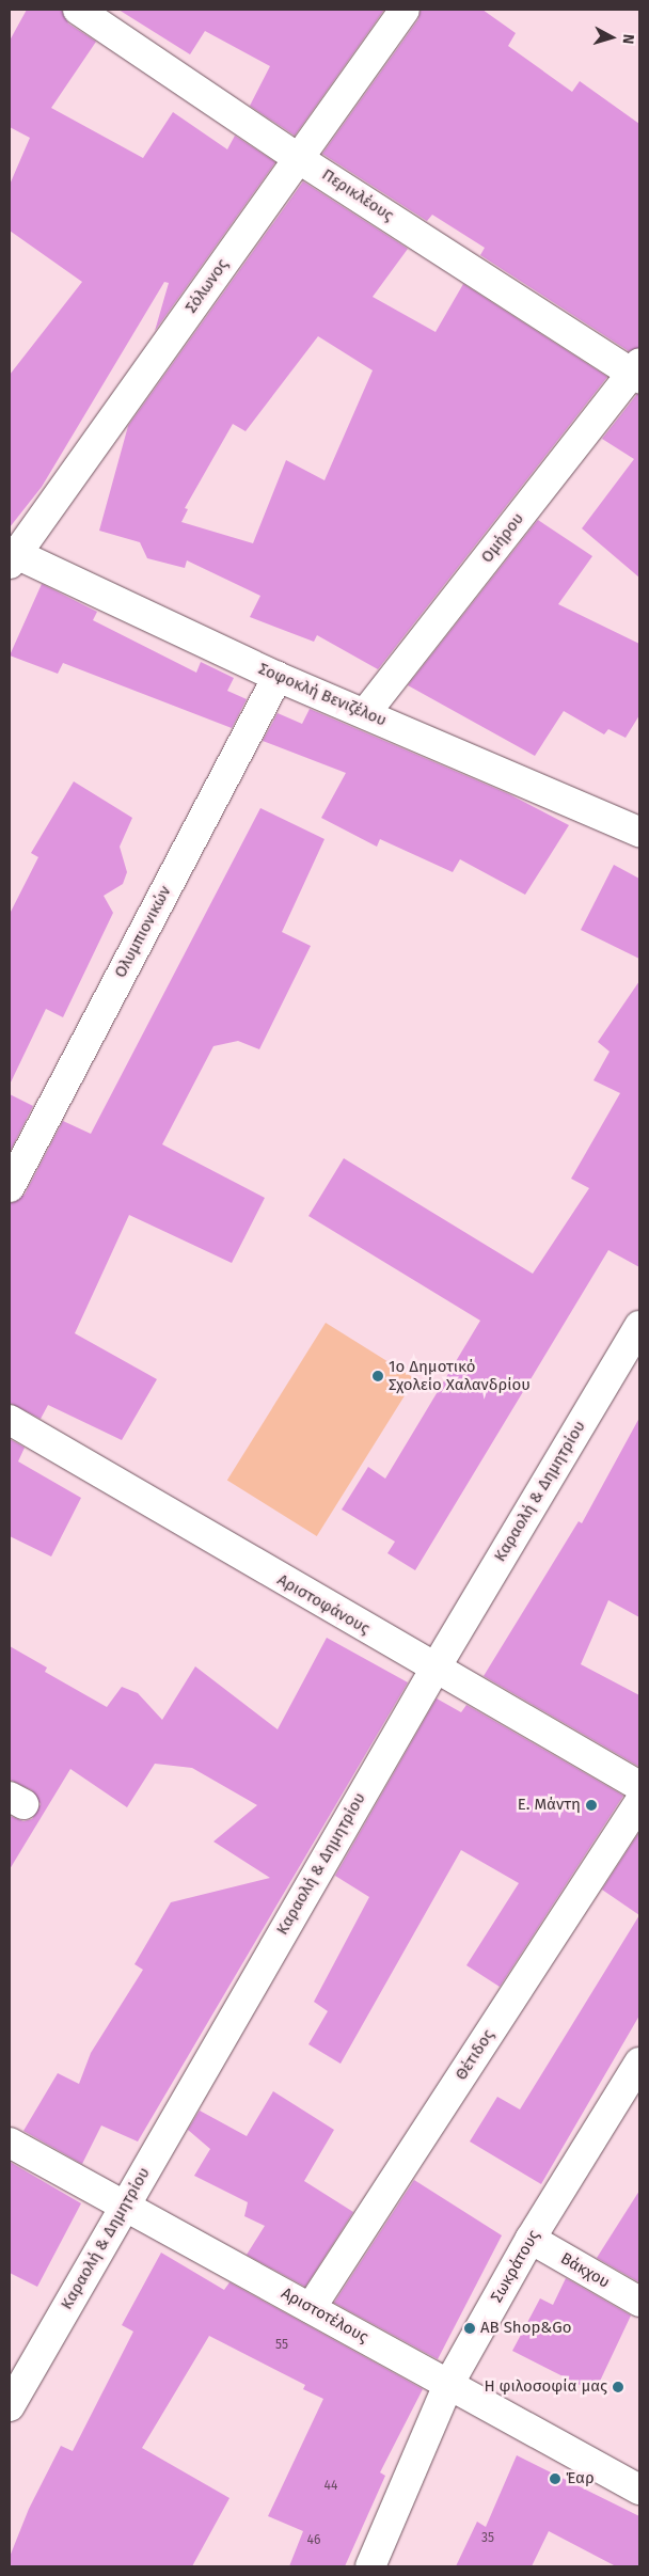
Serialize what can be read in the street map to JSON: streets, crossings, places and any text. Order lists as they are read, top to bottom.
{
  "streets": {
    "street": [
      "Περικλέους",
      "Σόλωνος",
      "Ομήρου",
      "Σοφοκλή Βενιζέλου",
      "Ολυμπιονικών",
      "Καραολή & Δημητρίου",
      "Αριστοφάνους",
      "Θέτιδος",
      "Σωκράτους",
      "Βάκχου",
      "Αριστοτέλους"
    ]
  },
  "crossings": [
    ["Περικλέους", "Σόλωνος"],
    ["Περικλέους", "Ομήρου"],
    ["Σόλωνος", "Σοφοκλή Βενιζέλου"],
    ["Ομήρου", "Σοφοκλή Βενιζέλου"],
    ["Σοφοκλή Βενιζέλου", "Ολυμπιονικών"],
    ["Καραολή & Δημητρίου", "Αριστοφάνους"],
    ["Καραολή & Δημητρίου", "Αριστοτέλους"],
    ["Θέτιδος", "Αριστοτέλους"],
    ["Σωκράτους", "Βάκχου"],
    ["Σωκράτους", "Αριστοτέλους"]
  ],
  "places": [
    "1ο Δημοτικό Σχολείο Χαλανδρίου",
    "Ε. Μάντη",
    "ΑΒ Shop&Go",
    "Η φιλοσοφία μας",
    "Έαρ"
  ],
  "house_numbers": [
    "55",
    "44",
    "35",
    "46"
  ],
  "north": "right"
}
